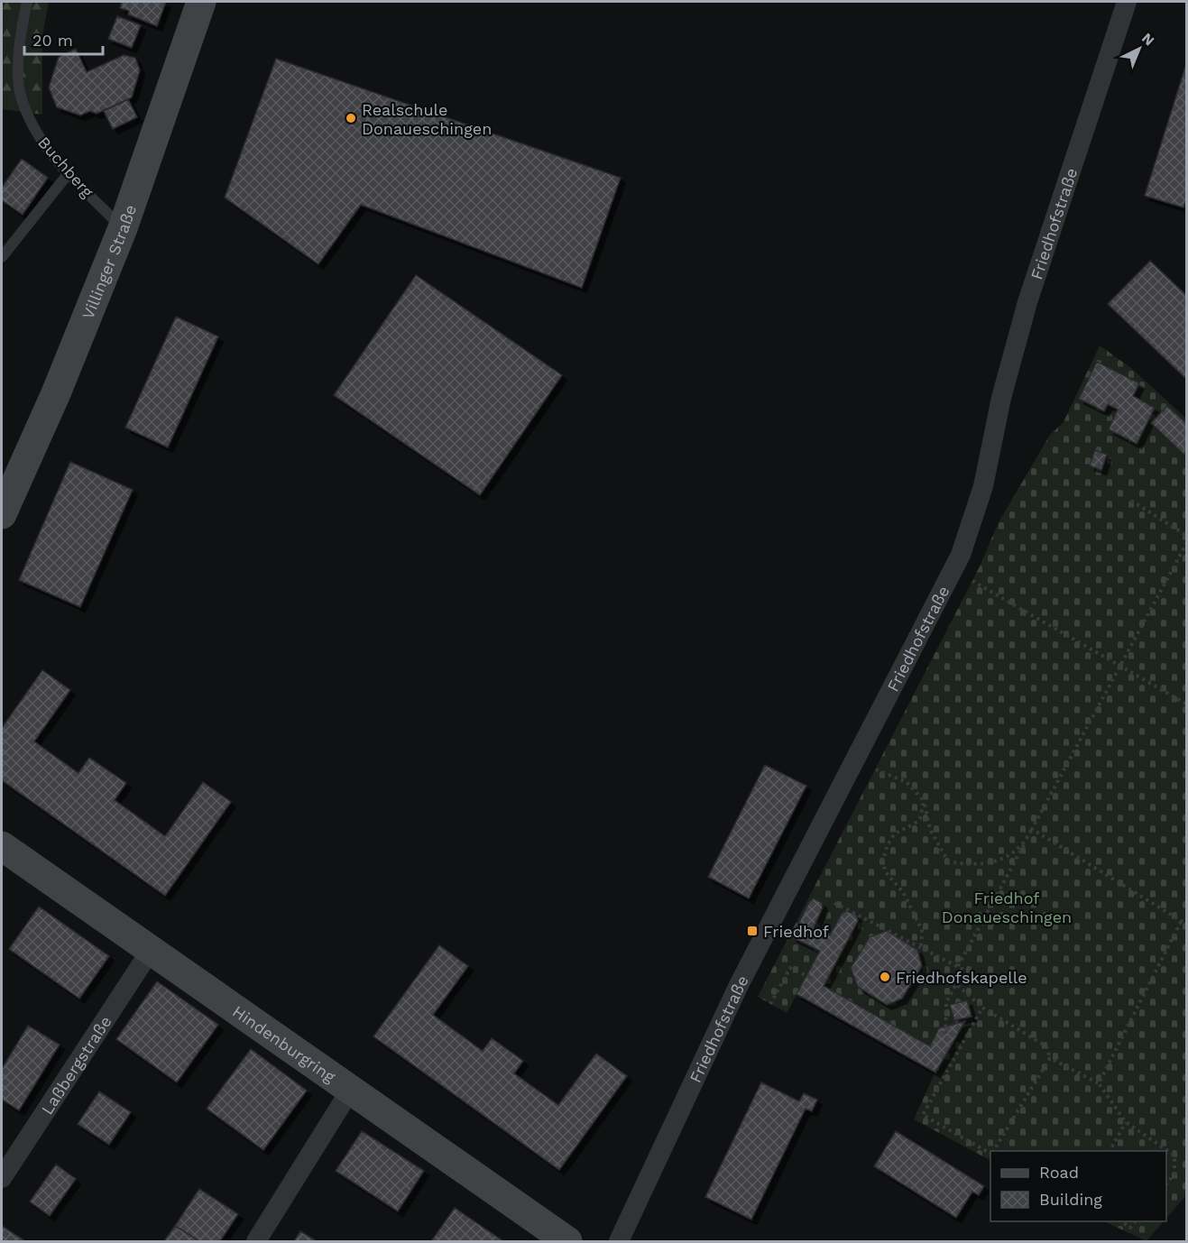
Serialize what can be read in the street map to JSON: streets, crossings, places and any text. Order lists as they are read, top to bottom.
{
  "streets": {
    "main road": ["Villinger Straße", "Hindenburgring"],
    "street": ["Friedhofstraße", "Laßbergstraße"],
    "lane": ["Buchberg"]
  },
  "crossings": [
    ["Buchberg", "Villinger Straße"],
    ["Hindenburgring", "Laßbergstraße"]
  ],
  "parks": ["Friedhof Donaueschingen"],
  "places": {
    "other": ["Realschule Donaueschingen", "Friedhofskapelle"],
    "transit": ["Friedhof"]
  },
  "legend": ["Road", "Building"],
  "scale_bar": "20 m",
  "north": "top right"
}
